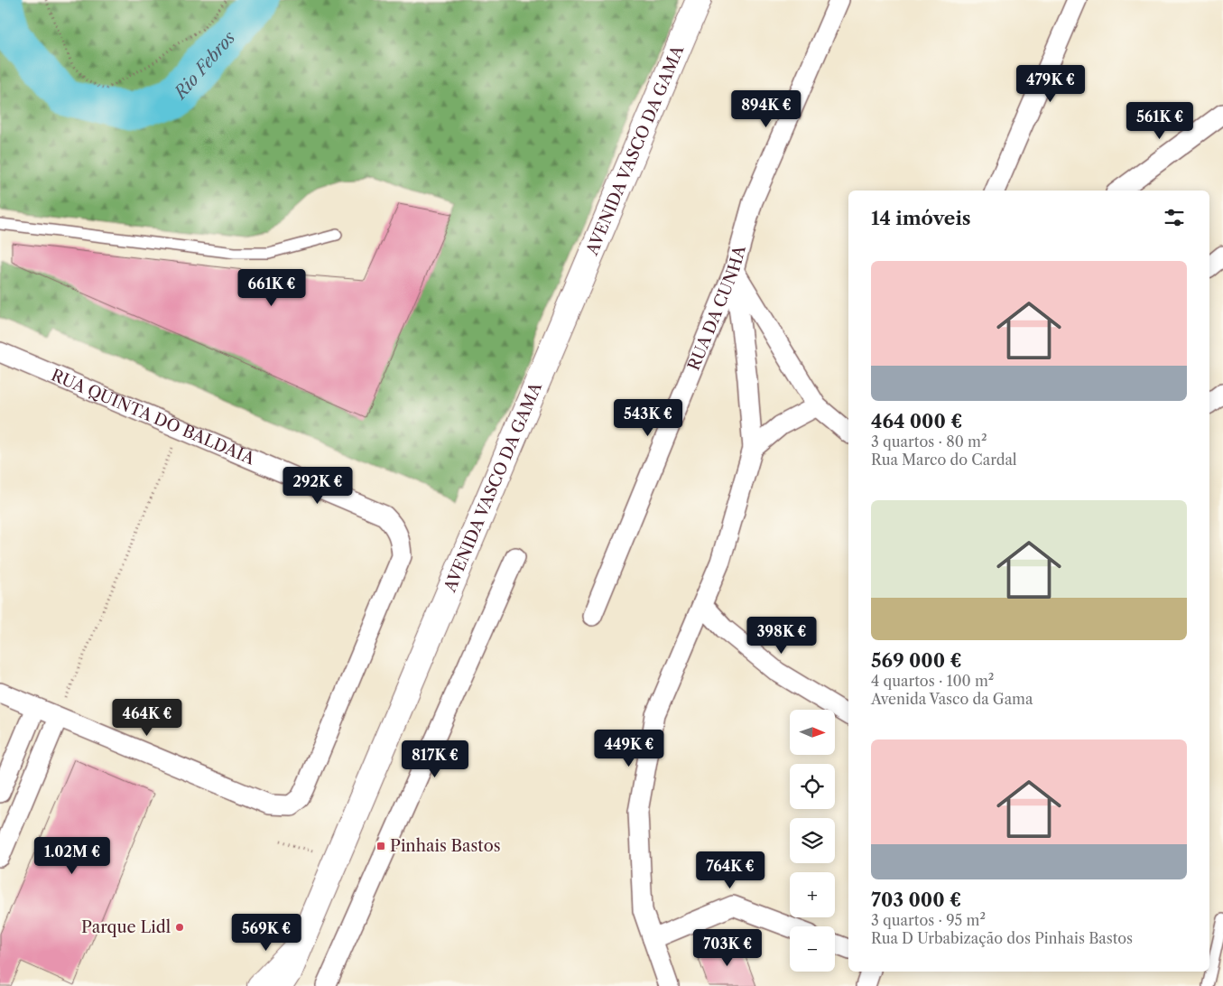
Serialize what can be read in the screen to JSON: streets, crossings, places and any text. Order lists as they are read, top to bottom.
{
  "streets": {
    "main road": ["AVENIDA VASCO DA GAMA"],
    "street": ["RUA DA CUNHA", "RUA QUINTA DO BALDAIA"]
  },
  "water": ["Rio Febros"],
  "places": {
    "transit": ["Pinhais Bastos"],
    "other": ["Parque Lidl"]
  },
  "north": "right",
  "page": {
    "price": [
      "479K €",
      "894K €",
      "561K €",
      "661K €",
      "543K €",
      "292K €",
      "398K €",
      "464K €",
      "449K €",
      "817K €",
      "1.02M €",
      "764K €",
      "569K €",
      "703K €"
    ],
    "heading": "14 imóveis",
    "list": [
      {
        "name": "464 000 €",
        "note": "3 quartos · 80 m² · Rua Marco do Cardal"
      },
      {
        "name": "569 000 €",
        "note": "4 quartos · 100 m² · Avenida Vasco da Gama"
      },
      {
        "name": "703 000 €",
        "note": "3 quartos · 95 m² · Rua D Urbabização dos Pinhais Bastos"
      }
    ],
    "map_buttons": ["+", "−"]
  }
}
